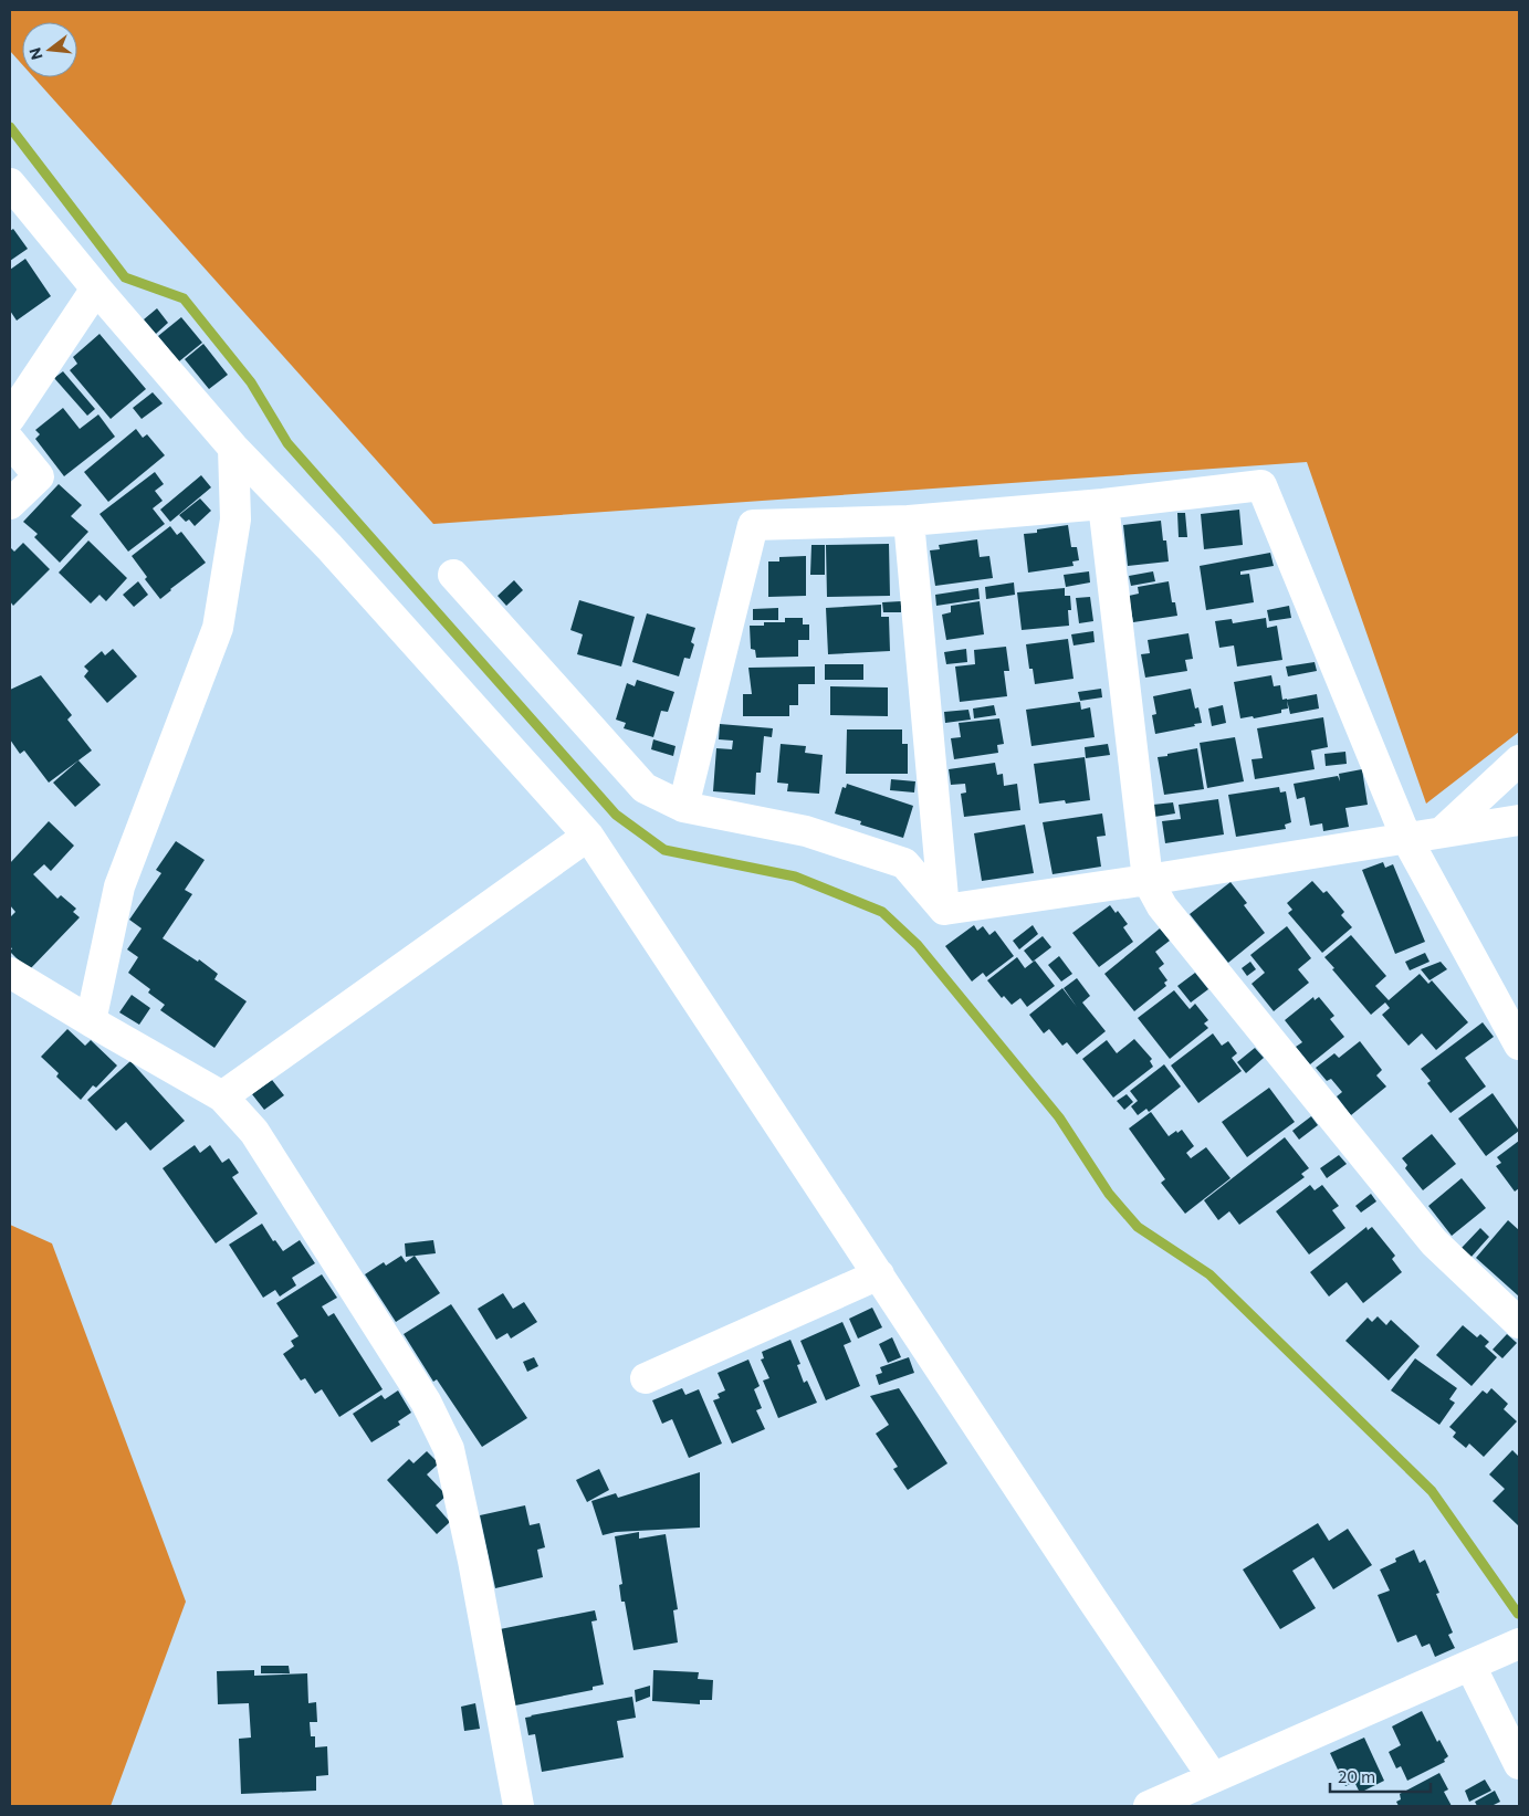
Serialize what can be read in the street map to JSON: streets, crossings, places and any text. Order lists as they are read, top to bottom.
{
  "scale_bar": "20 m",
  "north": "left"
}
